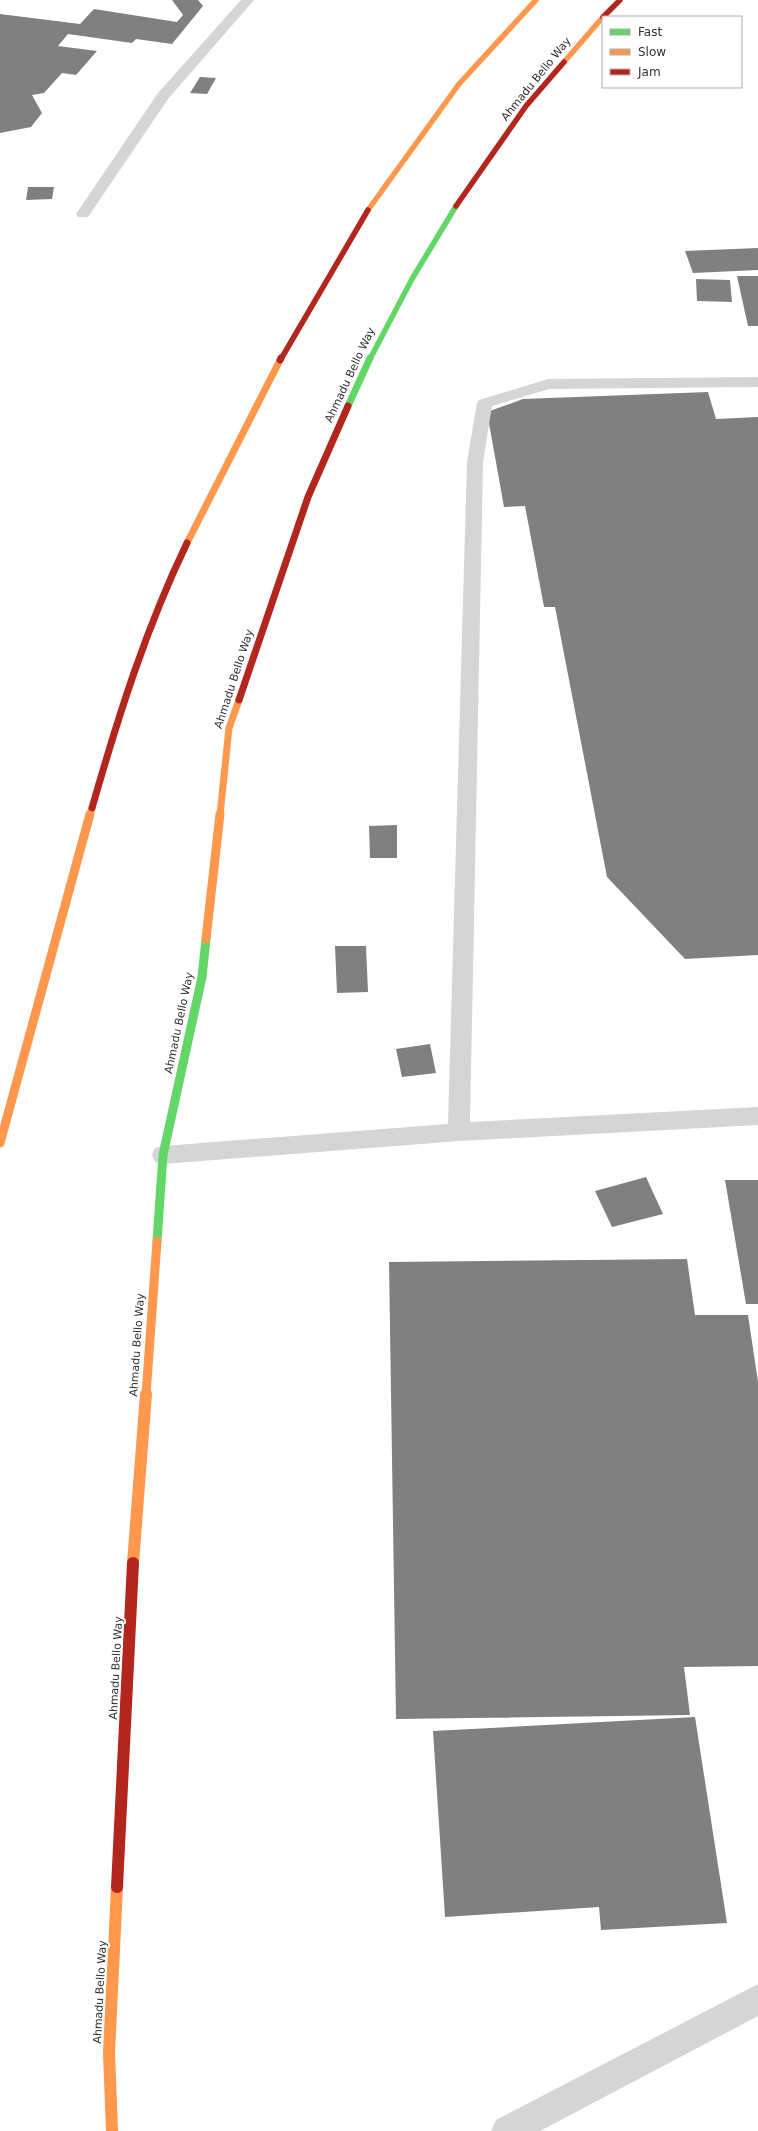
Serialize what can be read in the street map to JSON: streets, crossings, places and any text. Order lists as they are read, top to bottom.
{
  "streets": {
    "main road": ["Ahmadu Bello Way"]
  },
  "legend": ["Fast", "Slow", "Jam"]
}
